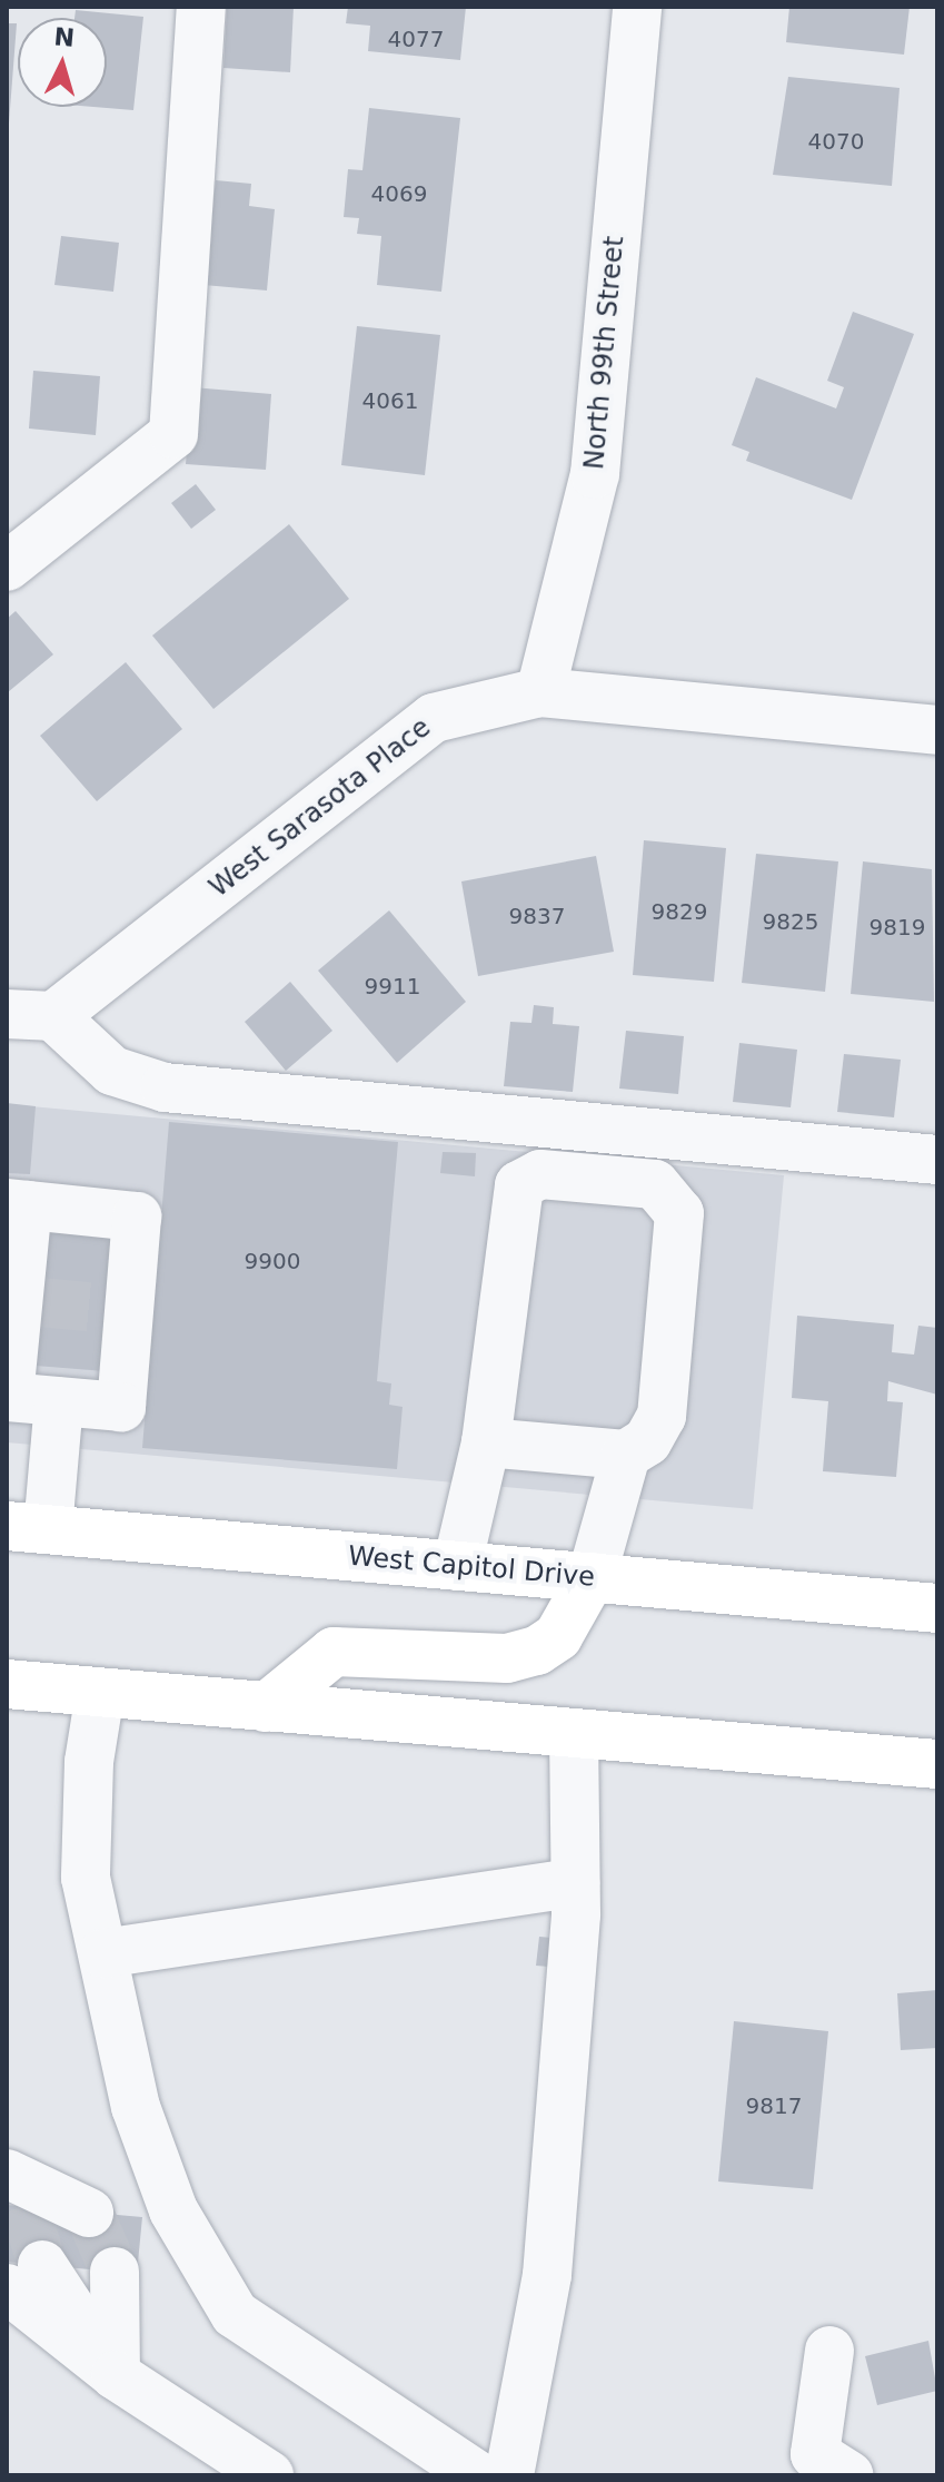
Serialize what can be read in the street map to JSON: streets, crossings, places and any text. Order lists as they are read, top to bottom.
{
  "streets": {
    "main road": ["West Capitol Drive"],
    "street": ["North 99th Street", "West Sarasota Place"]
  },
  "crossings": [
    ["North 99th Street", "West Sarasota Place"]
  ],
  "house_numbers": [
    "4077",
    "4070",
    "4069",
    "4061",
    "9829",
    "9837",
    "9825",
    "9819",
    "9911",
    "9900",
    "9817"
  ],
  "north": "top"
}
